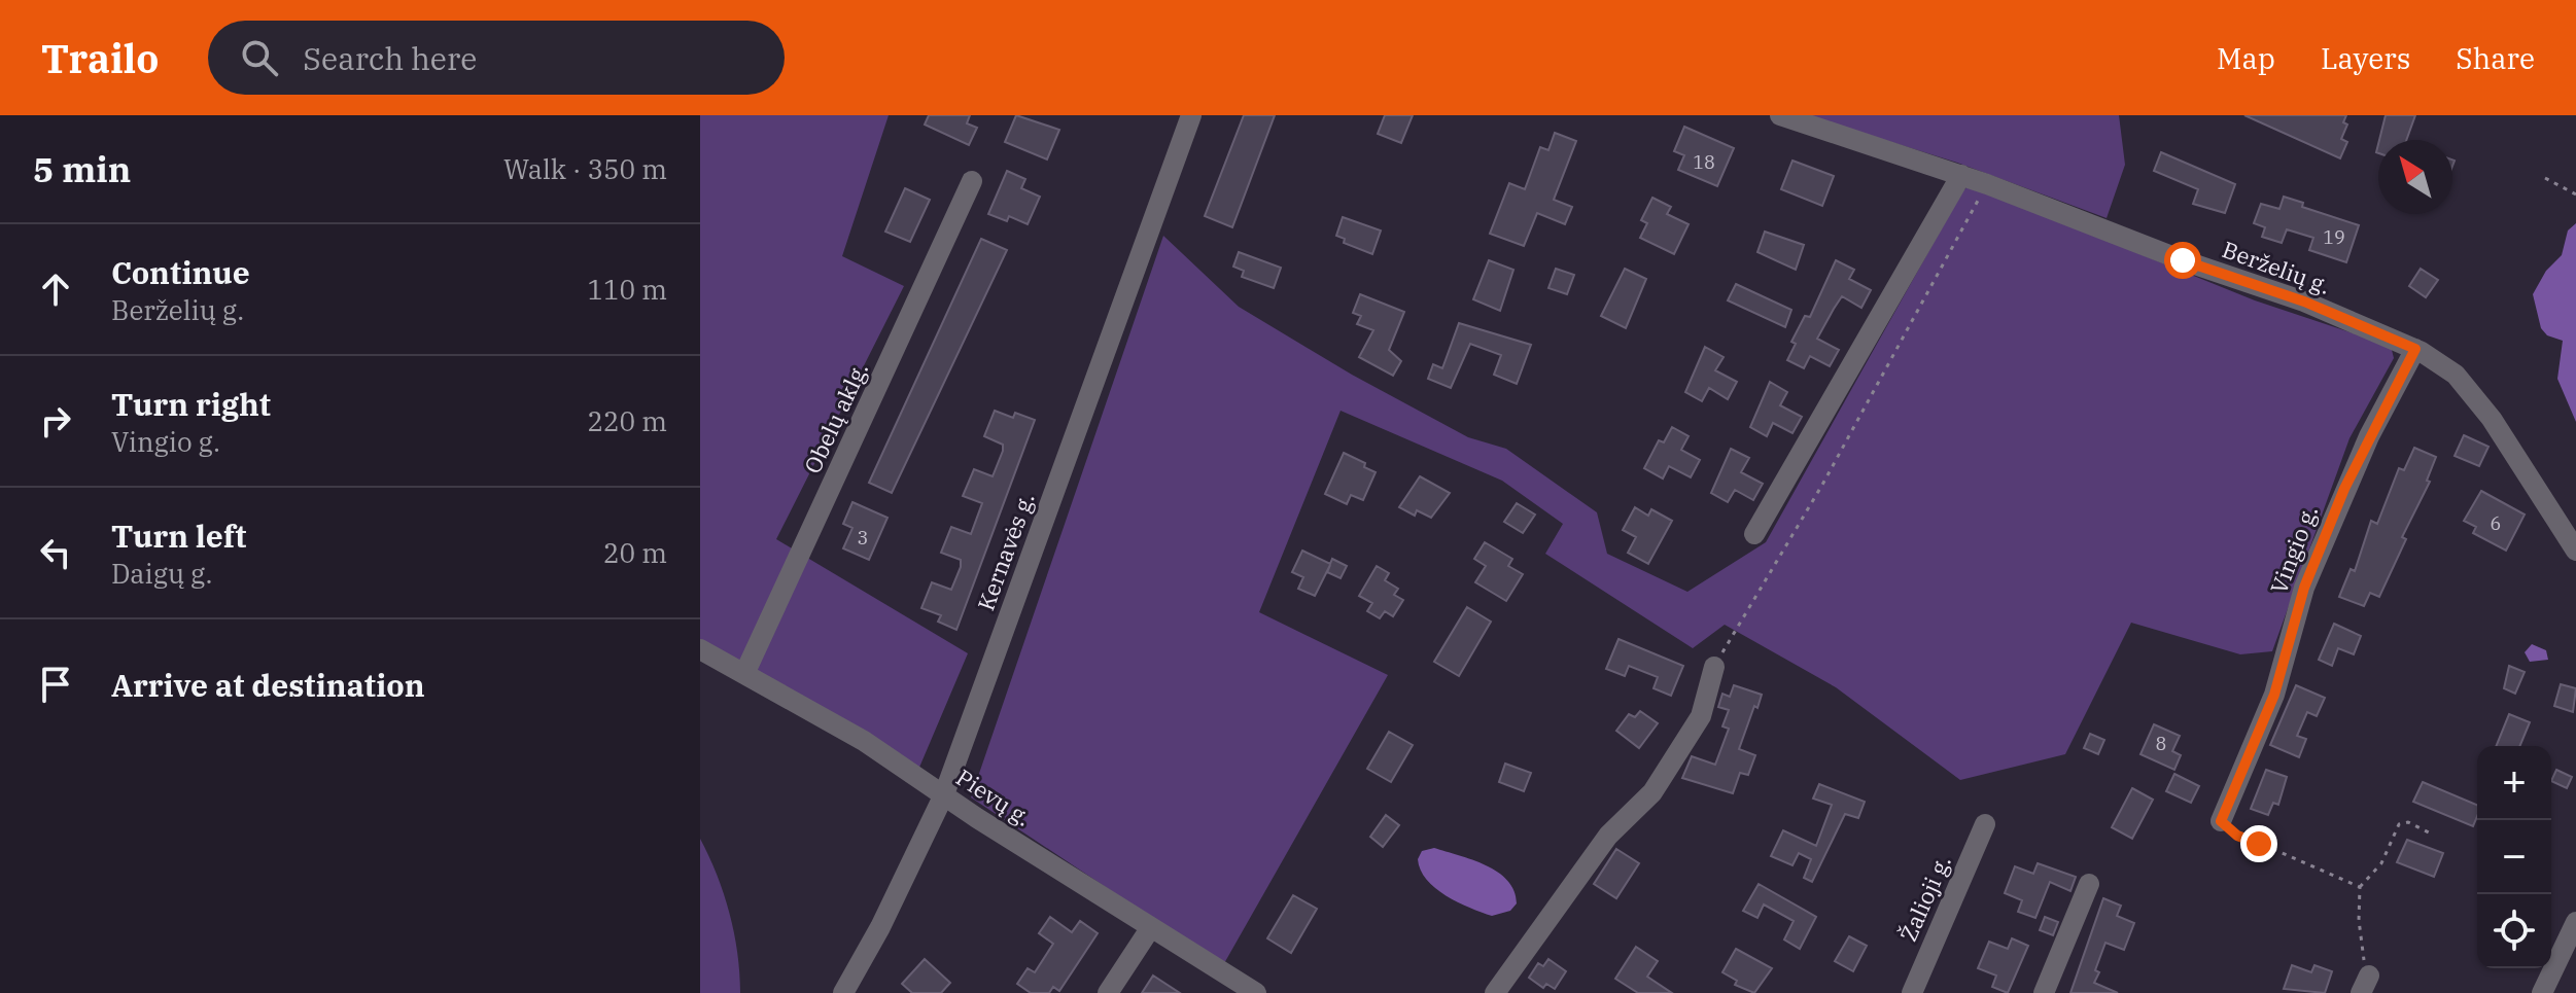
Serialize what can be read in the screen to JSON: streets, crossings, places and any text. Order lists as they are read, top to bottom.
{
  "streets": {
    "street": [
      "Berželių g.",
      "Obelų aklg.",
      "Vingio g.",
      "Kernavės g.",
      "Pievų g.",
      "Žalioji g."
    ]
  },
  "crossings": [
    ["Berželių g.", "Vingio g."],
    ["Obelų aklg.", "Pievų g."],
    ["Kernavės g.", "Pievų g."]
  ],
  "house_numbers": [
    "18",
    "19",
    "6",
    "3",
    "8"
  ],
  "north": "top left",
  "page": {
    "header": "Trailo",
    "search": "Search here",
    "nav": ["Map", "Layers", "Share"],
    "heading": ["5 min", "Walk · 350 m"],
    "list": [
      ["Continue", "Berželių g.", "110 m"],
      ["Turn right", "Vingio g.", "220 m"],
      ["Turn left", "Daigų g.", "20 m"],
      "Arrive at destination"
    ],
    "map_buttons": ["+", "−"]
  }
}
